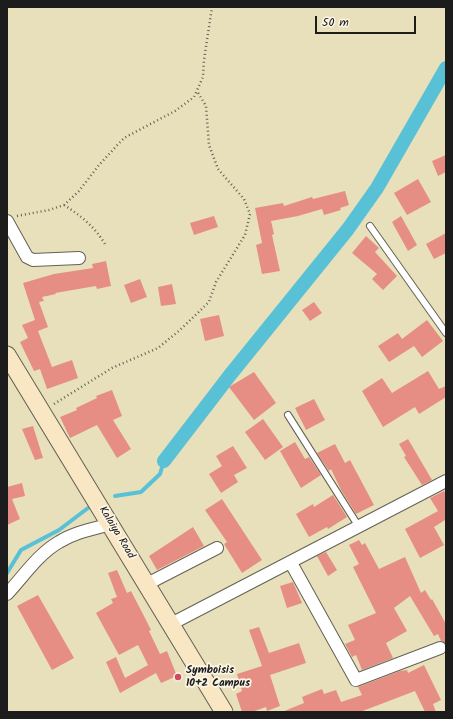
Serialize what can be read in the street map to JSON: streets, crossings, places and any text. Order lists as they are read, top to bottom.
{
  "streets": {
    "main road": ["Kalaiya Road"]
  },
  "places": ["Symboisis 10+2 Campus"],
  "scale_bar": "50 m"
}
